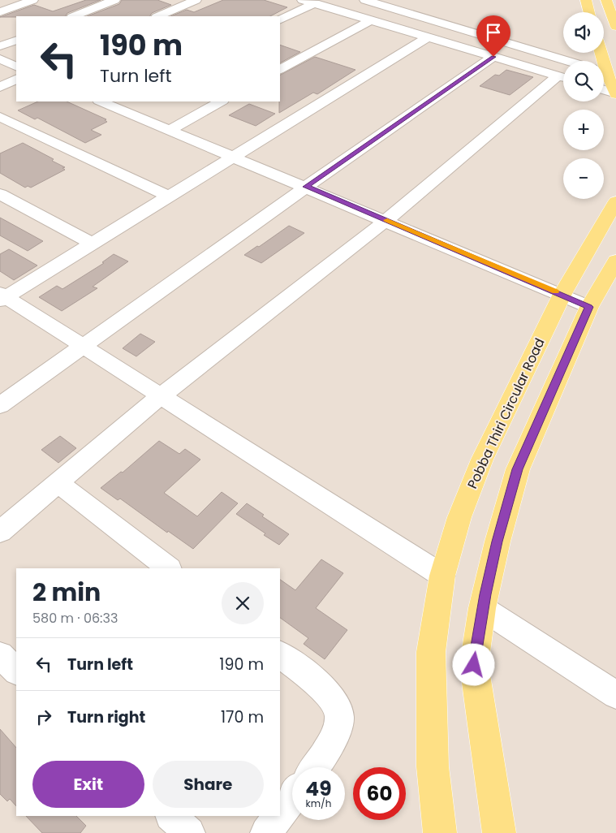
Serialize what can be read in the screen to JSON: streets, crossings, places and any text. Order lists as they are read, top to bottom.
{
  "streets": {
    "main road": ["Pobba Thiri Circular Road"]
  },
  "page": {
    "map_buttons": ["+", "−"],
    "turn": ["190 m", "Turn left"],
    "heading": ["2 min", "580 m · 06:33"],
    "list": [
      {
        "name": "Turn left",
        "value": "190 m"
      },
      {
        "name": "Turn right",
        "value": "170 m"
      }
    ],
    "buttons": ["Exit", "Share"],
    "speed": "49 km/h",
    "limit": "60"
  }
}
